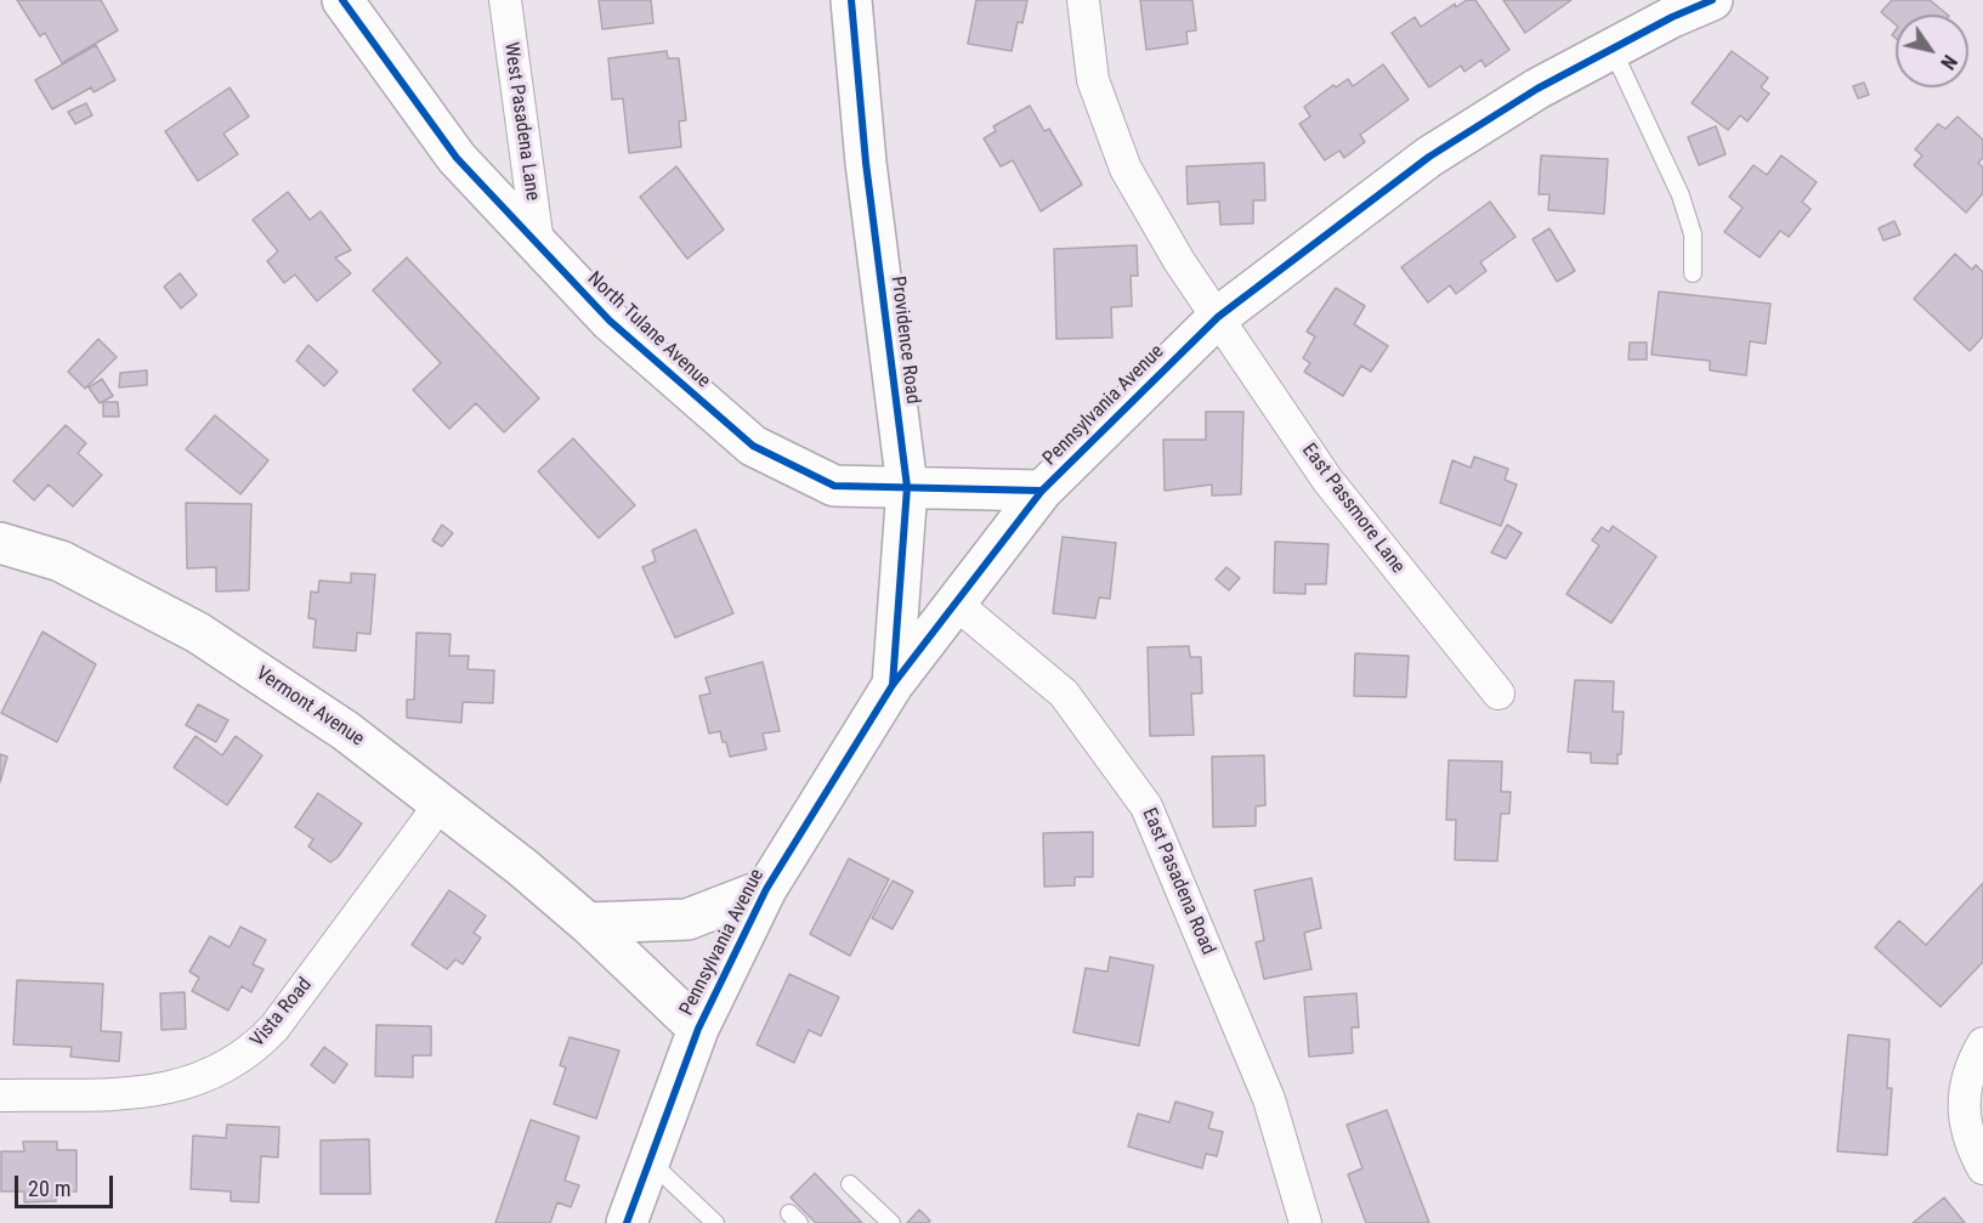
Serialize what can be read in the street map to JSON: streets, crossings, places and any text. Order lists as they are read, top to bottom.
{
  "streets": {
    "street": [
      "West Pasadena Lane",
      "North Tulane Avenue",
      "Providence Road",
      "Pennsylvania Avenue",
      "East Passmore Lane",
      "Vermont Avenue",
      "East Pasadena Road",
      "Vista Road"
    ]
  },
  "crossings": [
    ["West Pasadena Lane", "North Tulane Avenue"],
    ["North Tulane Avenue", "Providence Road"],
    ["North Tulane Avenue", "Pennsylvania Avenue"],
    ["Providence Road", "Pennsylvania Avenue"],
    ["Pennsylvania Avenue", "East Passmore Lane"],
    ["Pennsylvania Avenue", "Vermont Avenue"],
    ["Pennsylvania Avenue", "East Pasadena Road"],
    ["Vermont Avenue", "Vista Road"]
  ],
  "scale_bar": "20 m",
  "north": "bottom right"
}
